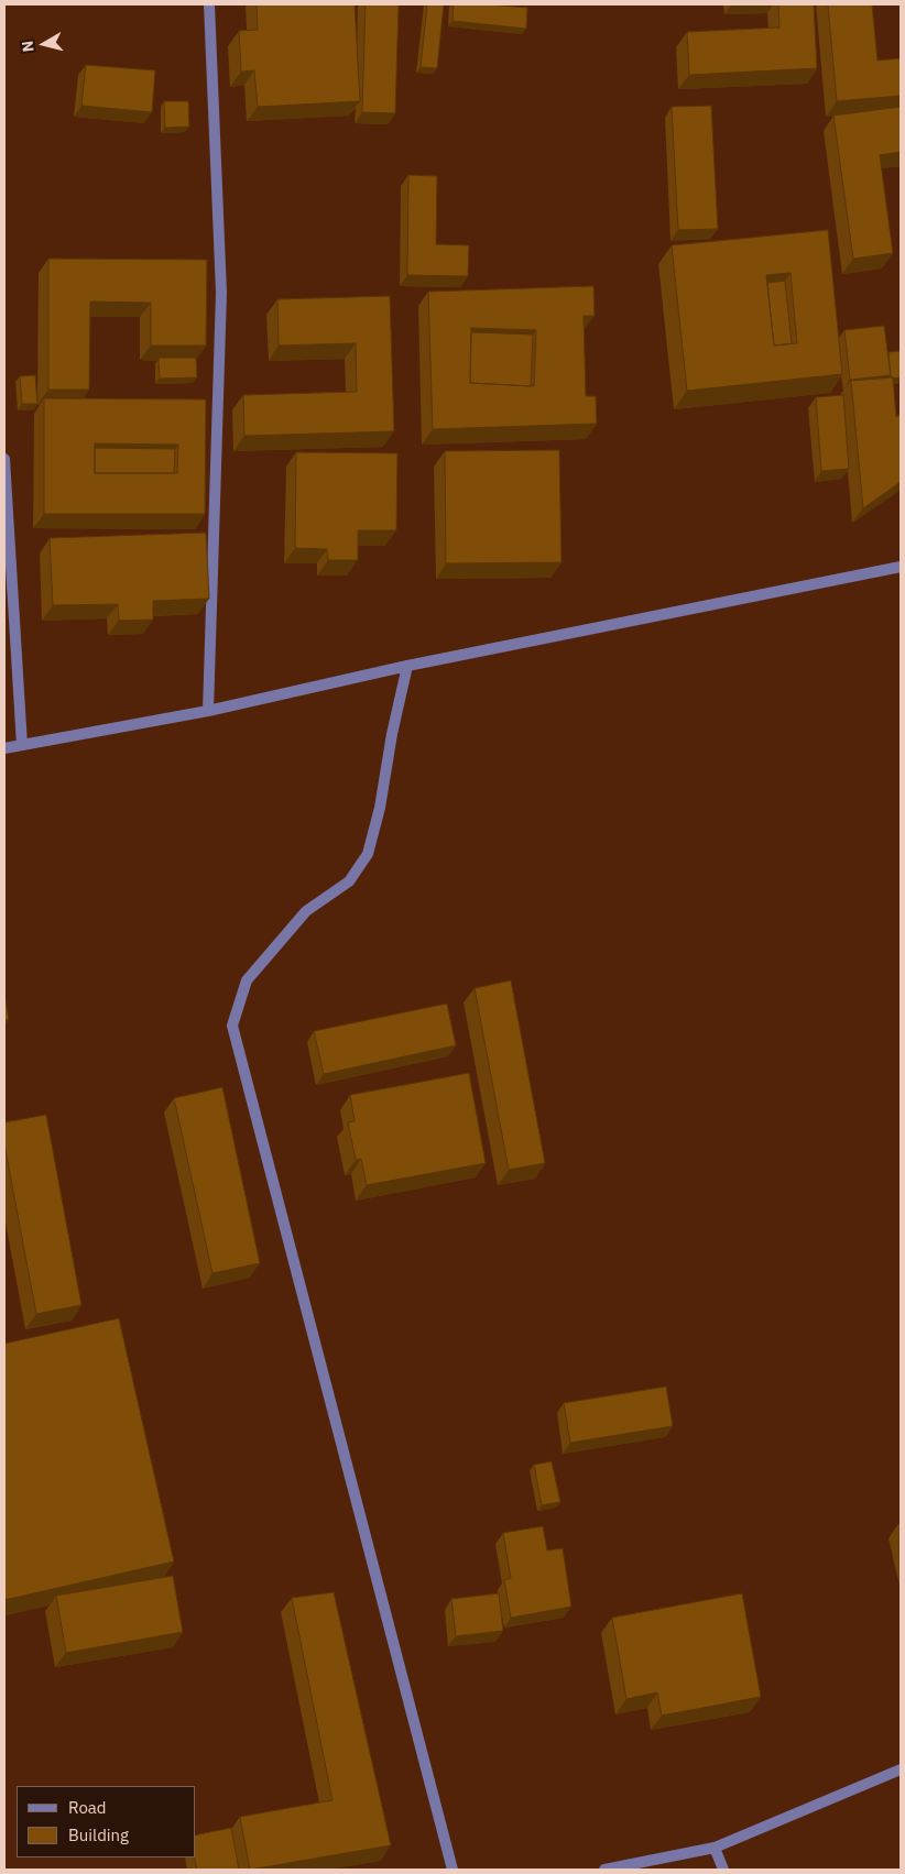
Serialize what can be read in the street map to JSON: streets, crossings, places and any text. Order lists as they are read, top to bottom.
{
  "legend": ["Road", "Building"],
  "north": "left"
}
